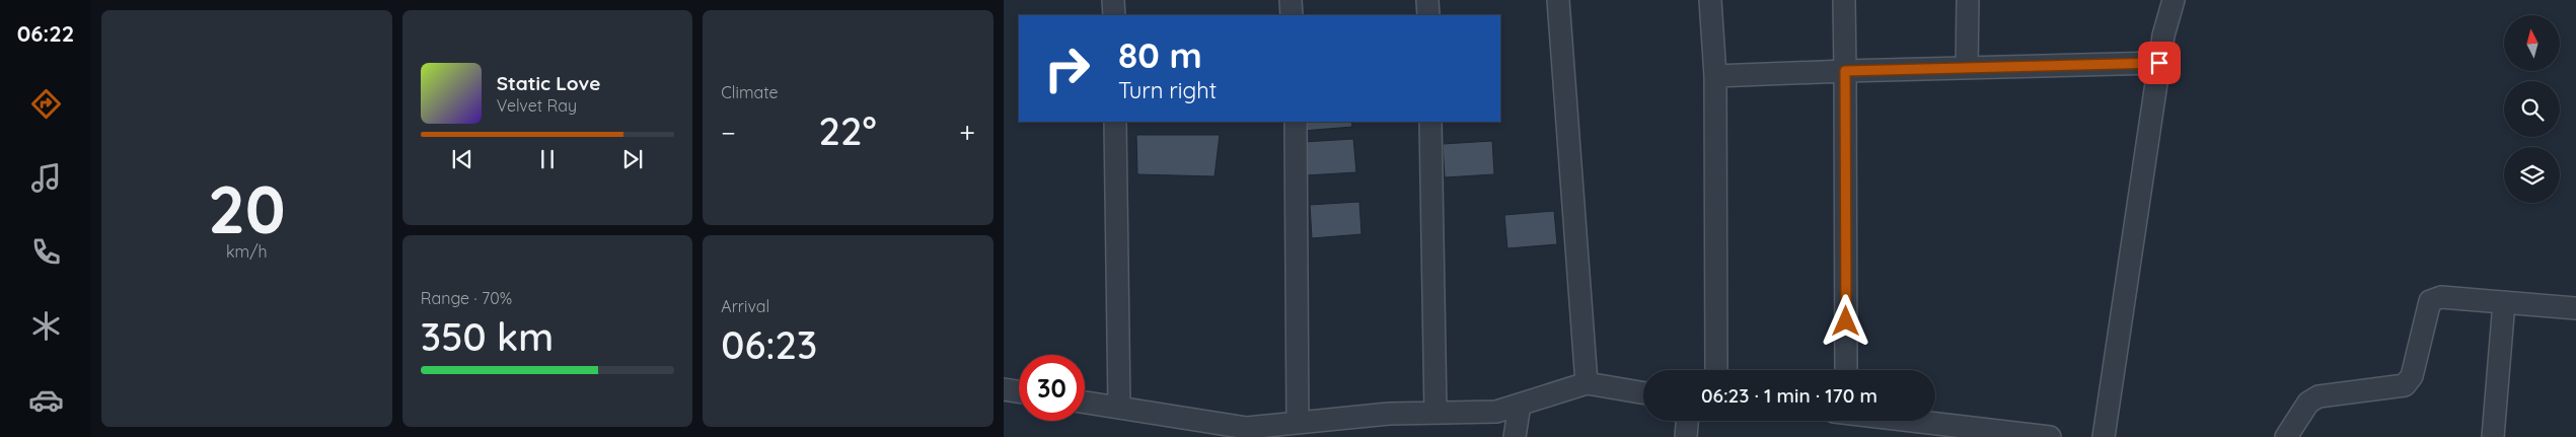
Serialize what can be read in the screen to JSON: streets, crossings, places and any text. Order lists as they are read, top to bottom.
{
  "north": "top",
  "page": {
    "tabs": "06:22",
    "tile": [
      ["20", "km/h"],
      "Climate",
      ["Range · 70%", "350 km"],
      ["Arrival", "06:23"]
    ],
    "turn": ["80 m", "Turn right"],
    "song": ["Static Love", "Velvet Ray"],
    "heat": ["−", "22°", "+"],
    "limit": "30",
    "trip": "06:23 · 1 min · 170 m"
  }
}
